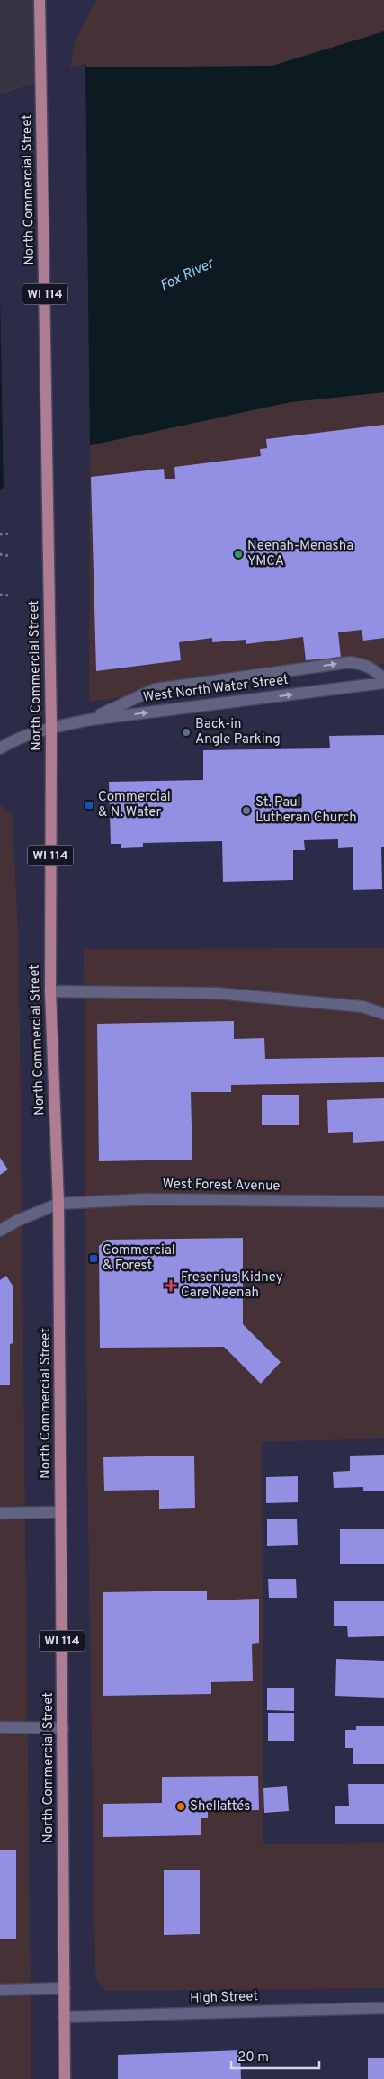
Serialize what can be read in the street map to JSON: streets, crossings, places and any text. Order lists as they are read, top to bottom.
{
  "streets": {
    "main road": ["North Commercial Street", "WI 114"],
    "street": ["West North Water Street", "West Forest Avenue", "High Street"]
  },
  "crossings": [
    ["North Commercial Street", "West North Water Street"],
    ["North Commercial Street", "West Forest Avenue"],
    ["North Commercial Street", "High Street"]
  ],
  "water": ["Fox River"],
  "places": {
    "other": [
      "Neenah-Menasha YMCA",
      "Back-in Angle Parking",
      "St. Paul Lutheran Church",
      "Shellattés"
    ],
    "transit": ["Commercial & N. Water", "Commercial & Forest"],
    "health": ["Fresenius Kidney Care Neenah"]
  },
  "scale_bar": "20 m"
}
